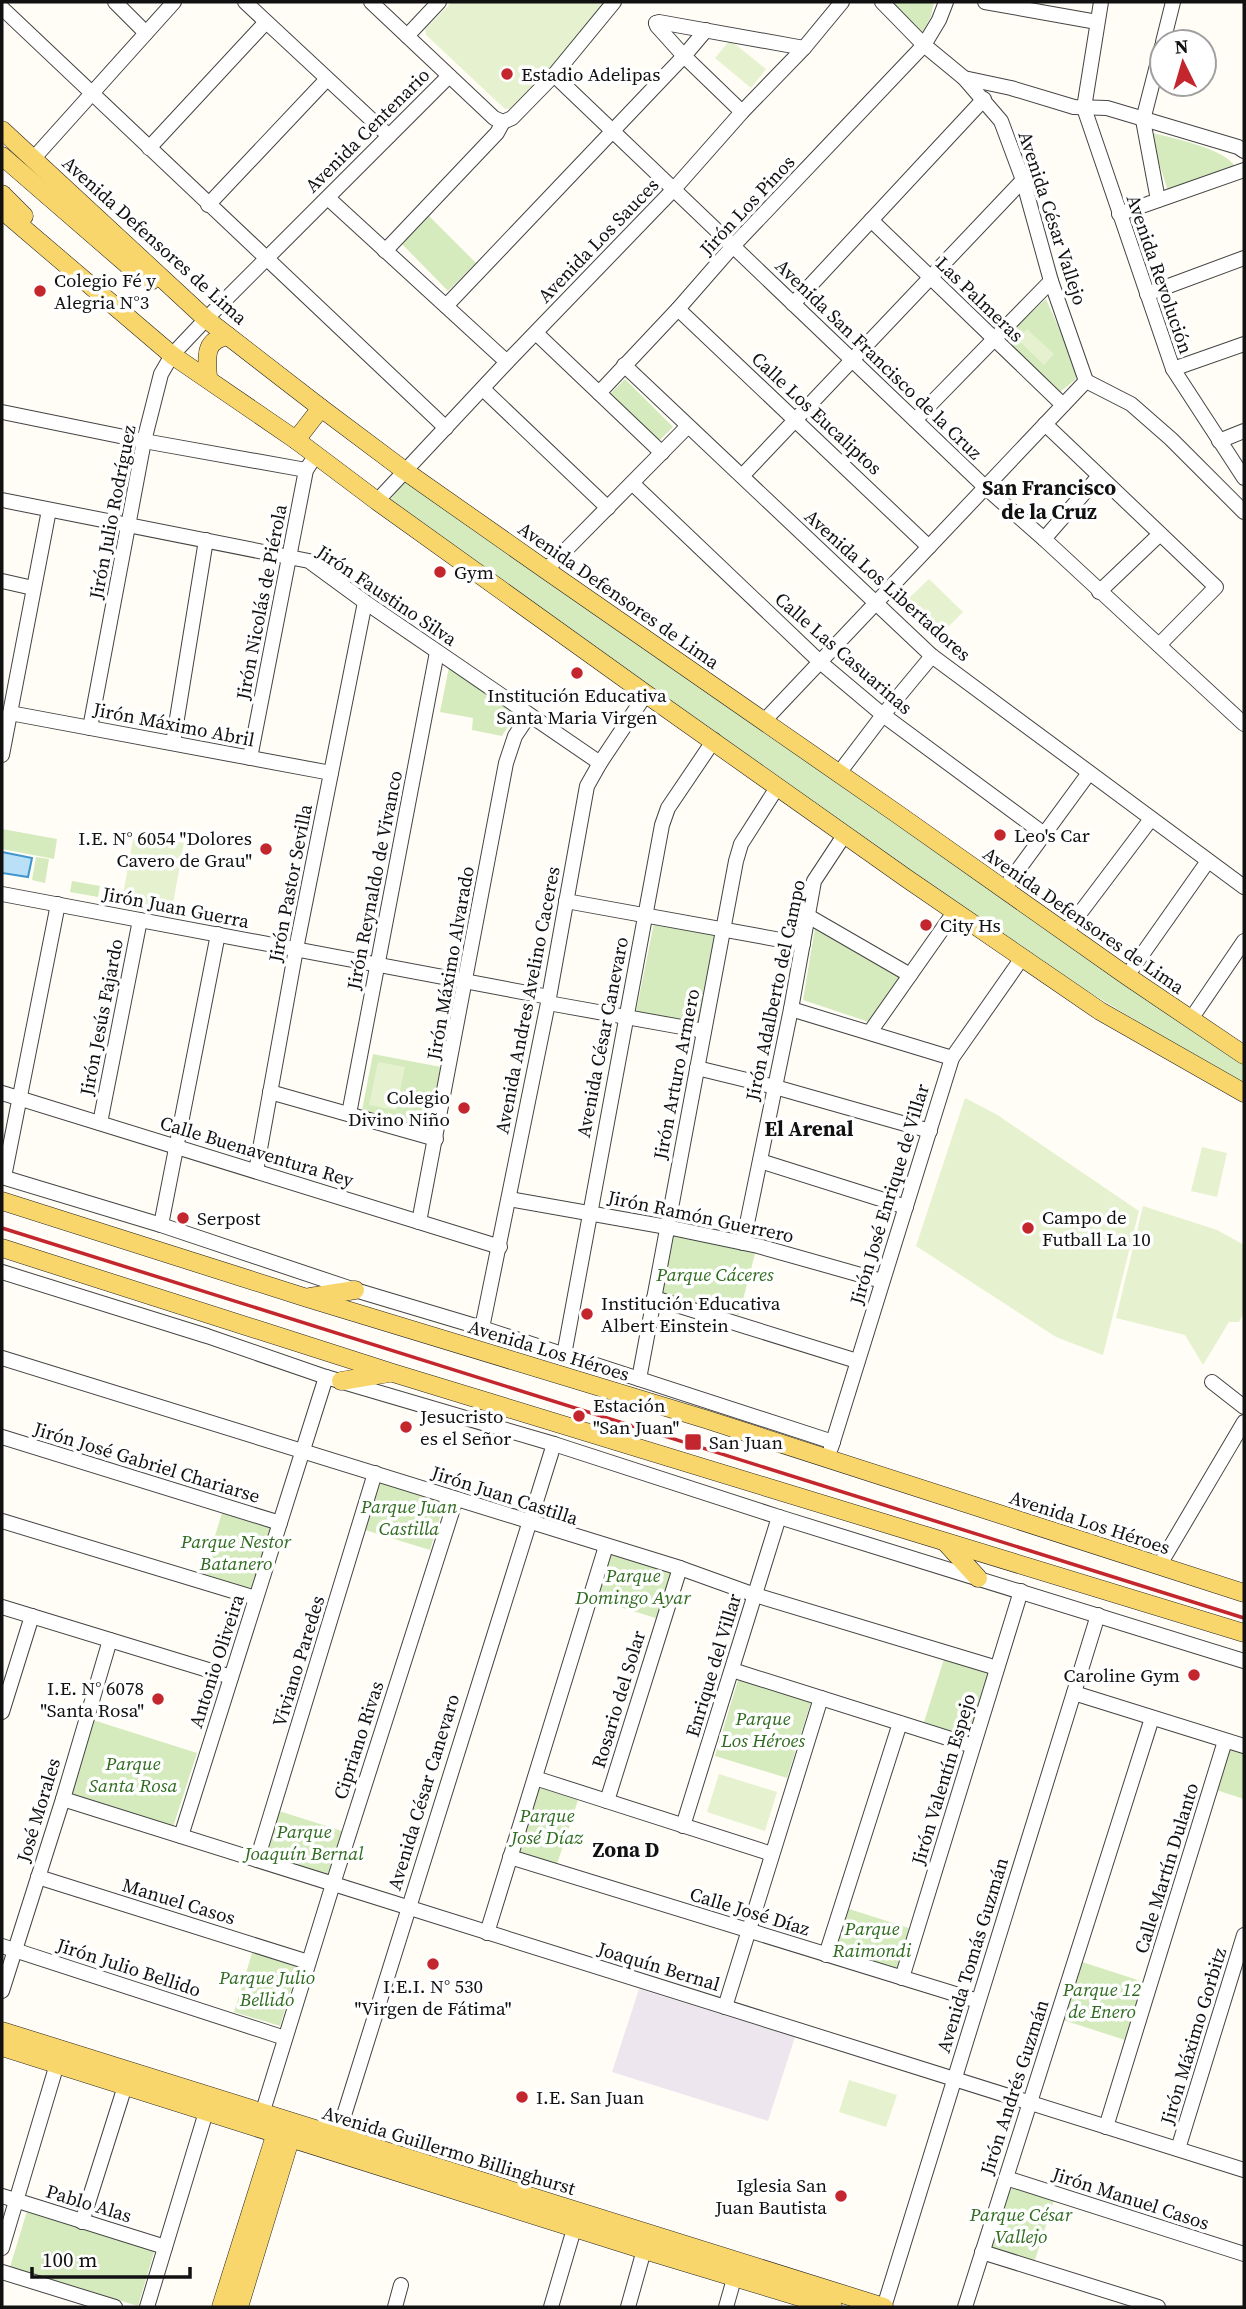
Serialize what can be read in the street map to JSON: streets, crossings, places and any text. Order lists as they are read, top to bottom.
{
  "streets": {
    "main road": ["Avenida Defensores de Lima", "Avenida Los Héroes", "Avenida Guillermo Billinghurst"],
    "street": [
      "Avenida Centenario",
      "Jirón Los Pinos",
      "Avenida César Vallejo",
      "Avenida Los Sauces",
      "Avenida Revolución",
      "Las Palmeras",
      "Avenida San Francisco de la Cruz",
      "Calle Los Eucaliptos",
      "Jirón Julio Rodríguez",
      "Avenida Los Libertadores",
      "Jirón Faustino Silva",
      "Jirón Nicolás de Piérola",
      "Calle Las Casuarinas",
      "Jirón Máximo Abril",
      "Jirón Reynaldo de Vivanco",
      "Jirón Pastor Sevilla",
      "Jirón Juan Guerra",
      "Jirón Máximo Alvarado",
      "Jirón Adalberto del Campo",
      "Avenida Andres Avelino Caceres",
      "Jirón Jesús Fajardo",
      "Avenida César Canevaro",
      "Jirón Arturo Armero",
      "Calle Buenaventura Rey",
      "Jirón José Enrique de Villar",
      "Jirón Ramón Guerrero",
      "Jirón José Gabriel Chariarse",
      "Jirón Juan Castilla",
      "Antonio Oliveira",
      "Viviano Paredes",
      "Enrique del Villar",
      "Rosario del Solar",
      "Cipriano Rivas",
      "Jirón Valentín Espejo",
      "José Morales",
      "Calle Martín Dulanto",
      "Manuel Casos",
      "Calle José Díaz",
      "Avenida Tomás Guzmán",
      "Joaquín Bernal",
      "Jirón Julio Bellido",
      "Jirón Máximo Gorbitz",
      "Jirón Andrés Guzmán",
      "Jirón Manuel Casos",
      "Pablo Alas"
    ]
  },
  "crossings": [
    ["Avenida Centenario", "Avenida Defensores de Lima"],
    ["Avenida Centenario", "Jirón Julio Rodríguez"],
    ["Jirón Los Pinos", "Avenida César Vallejo"],
    ["Jirón Los Pinos", "Avenida San Francisco de la Cruz"],
    ["Jirón Los Pinos", "Calle Los Eucaliptos"],
    ["Jirón Los Pinos", "Avenida Los Libertadores"],
    ["Avenida Defensores de Lima", "Avenida Los Sauces"],
    ["Avenida Defensores de Lima", "Jirón Julio Rodríguez"],
    ["Avenida Los Sauces", "Avenida San Francisco de la Cruz"],
    ["Jirón Julio Rodríguez", "Jirón Faustino Silva"],
    ["Jirón Julio Rodríguez", "Jirón Máximo Abril"],
    ["Jirón Faustino Silva", "Jirón Nicolás de Piérola"],
    ["Jirón Faustino Silva", "Jirón Reynaldo de Vivanco"],
    ["Jirón Faustino Silva", "Jirón Pastor Sevilla"],
    ["Jirón Faustino Silva", "Jirón Máximo Alvarado"],
    ["Jirón Faustino Silva", "Avenida Andres Avelino Caceres"],
    ["Jirón Nicolás de Piérola", "Jirón Máximo Abril"],
    ["Jirón Máximo Abril", "Jirón Pastor Sevilla"],
    ["Jirón Reynaldo de Vivanco", "Jirón Juan Guerra"],
    ["Jirón Pastor Sevilla", "Jirón Juan Guerra"],
    ["Jirón Pastor Sevilla", "Calle Buenaventura Rey"],
    ["Jirón Juan Guerra", "Jirón Máximo Alvarado"],
    ["Jirón Juan Guerra", "Avenida Andres Avelino Caceres"],
    ["Jirón Juan Guerra", "Jirón Jesús Fajardo"],
    ["Jirón Juan Guerra", "Avenida César Canevaro"],
    ["Jirón Juan Guerra", "Jirón Arturo Armero"],
    ["Jirón Máximo Alvarado", "Calle Buenaventura Rey"],
    ["Jirón Adalberto del Campo", "Jirón Ramón Guerrero"],
    ["Avenida Andres Avelino Caceres", "Calle Buenaventura Rey"],
    ["Avenida Andres Avelino Caceres", "Jirón Ramón Guerrero"],
    ["Avenida Andres Avelino Caceres", "Avenida Los Héroes"],
    ["Jirón Jesús Fajardo", "Calle Buenaventura Rey"],
    ["Avenida César Canevaro", "Jirón Ramón Guerrero"],
    ["Avenida César Canevaro", "Avenida Los Héroes"],
    ["Avenida César Canevaro", "Jirón Juan Castilla"],
    ["Avenida César Canevaro", "Joaquín Bernal"],
    ["Avenida César Canevaro", "Avenida Guillermo Billinghurst"],
    ["Jirón Arturo Armero", "Jirón Ramón Guerrero"],
    ["Jirón Arturo Armero", "Avenida Los Héroes"],
    ["Jirón José Enrique de Villar", "Jirón Ramón Guerrero"],
    ["Jirón José Enrique de Villar", "Avenida Los Héroes"],
    ["Jirón José Gabriel Chariarse", "Antonio Oliveira"],
    ["Jirón Juan Castilla", "Antonio Oliveira"],
    ["Jirón Juan Castilla", "Viviano Paredes"],
    ["Jirón Juan Castilla", "Enrique del Villar"],
    ["Jirón Juan Castilla", "Rosario del Solar"],
    ["Jirón Juan Castilla", "Cipriano Rivas"],
    ["Jirón Juan Castilla", "Jirón Valentín Espejo"],
    ["Antonio Oliveira", "Joaquín Bernal"],
    ["Viviano Paredes", "Joaquín Bernal"],
    ["Cipriano Rivas", "Manuel Casos"],
    ["Cipriano Rivas", "Joaquín Bernal"],
    ["Cipriano Rivas", "Jirón Julio Bellido"],
    ["Cipriano Rivas", "Avenida Guillermo Billinghurst"],
    ["Jirón Valentín Espejo", "Calle José Díaz"],
    ["José Morales", "Manuel Casos"],
    ["José Morales", "Joaquín Bernal"],
    ["José Morales", "Jirón Julio Bellido"],
    ["Calle Martín Dulanto", "Joaquín Bernal"],
    ["Calle José Díaz", "Avenida Tomás Guzmán"],
    ["Avenida Tomás Guzmán", "Joaquín Bernal"],
    ["Avenida Tomás Guzmán", "Avenida Guillermo Billinghurst"],
    ["Joaquín Bernal", "Jirón Máximo Gorbitz"],
    ["Joaquín Bernal", "Jirón Andrés Guzmán"],
    ["Jirón Andrés Guzmán", "Jirón Manuel Casos"]
  ],
  "districts": ["San Francisco de la Cruz", "El Arenal", "Zona D"],
  "parks": [
    "Parque Cáceres",
    "Parque Juan Castilla",
    "Parque Nestor Batanero",
    "Parque Domingo Ayar",
    "Parque Los Héroes",
    "Parque Santa Rosa",
    "Parque José Díaz",
    "Parque Joaquín Bernal",
    "Parque Raimondi",
    "Parque Julio Bellido",
    "Parque 12 de Enero",
    "Parque César Vallejo"
  ],
  "places": {
    "other": [
      "Estadio Adelipas",
      "Colegio Fé y Alegria N°3",
      "Gym",
      "Institución Educativa Santa Maria Virgen",
      "Leo's Car",
      "I.E. N° 6054 \"Dolores Cavero de Grau\"",
      "City Hs",
      "Colegio Divino Niño",
      "Serpost",
      "Campo de Futball La 10",
      "Institución Educativa Albert Einstein",
      "Estación \"San Juan\"",
      "Jesucristo es el Señor",
      "Caroline Gym",
      "I.E. N° 6078 \"Santa Rosa\"",
      "I.E.I. N° 530 \"Virgen de Fátima\"",
      "I.E. San Juan",
      "Iglesia San Juan Bautista"
    ],
    "transit": ["San Juan"]
  },
  "scale_bar": "100 m",
  "north": "top"
}
